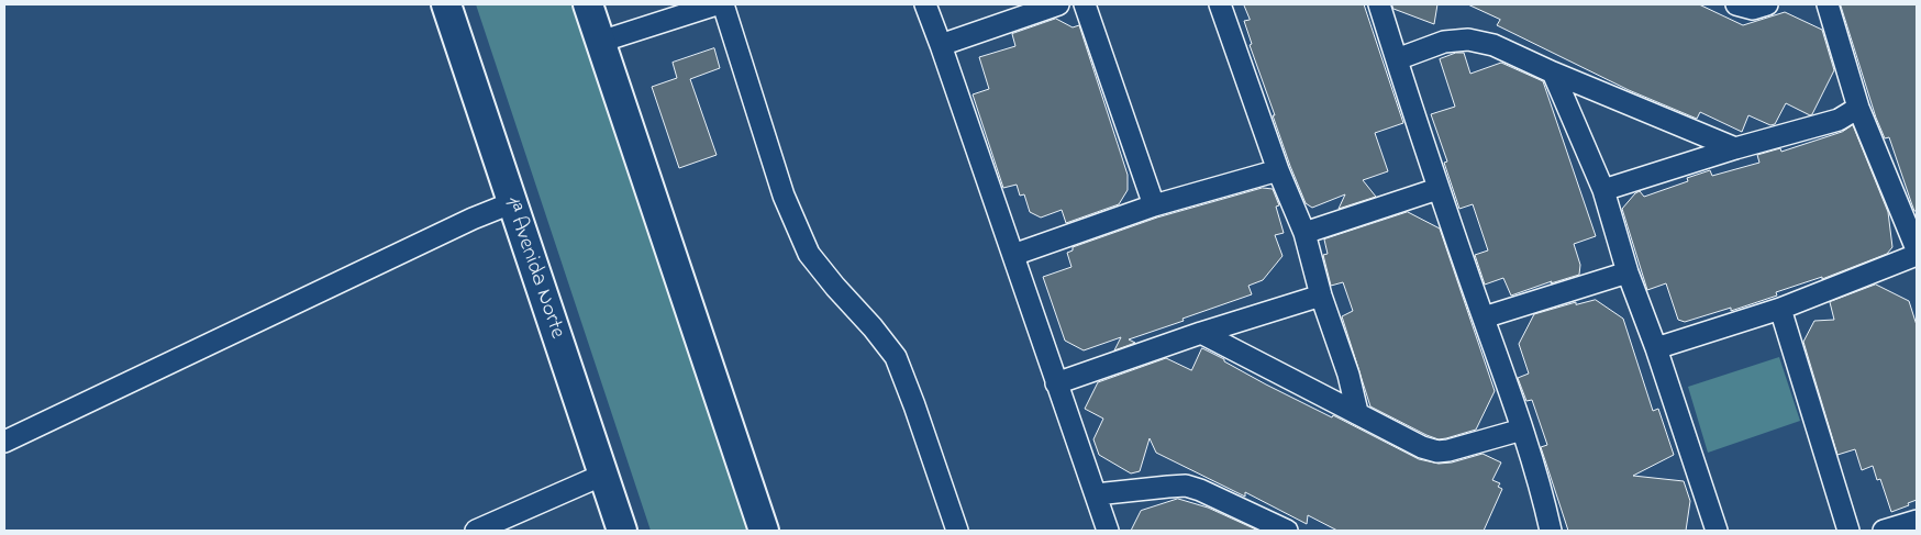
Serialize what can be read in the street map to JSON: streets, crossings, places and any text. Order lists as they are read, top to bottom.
{
  "streets": {
    "main road": ["1ᵃ Avenida Norte"]
  }
}
